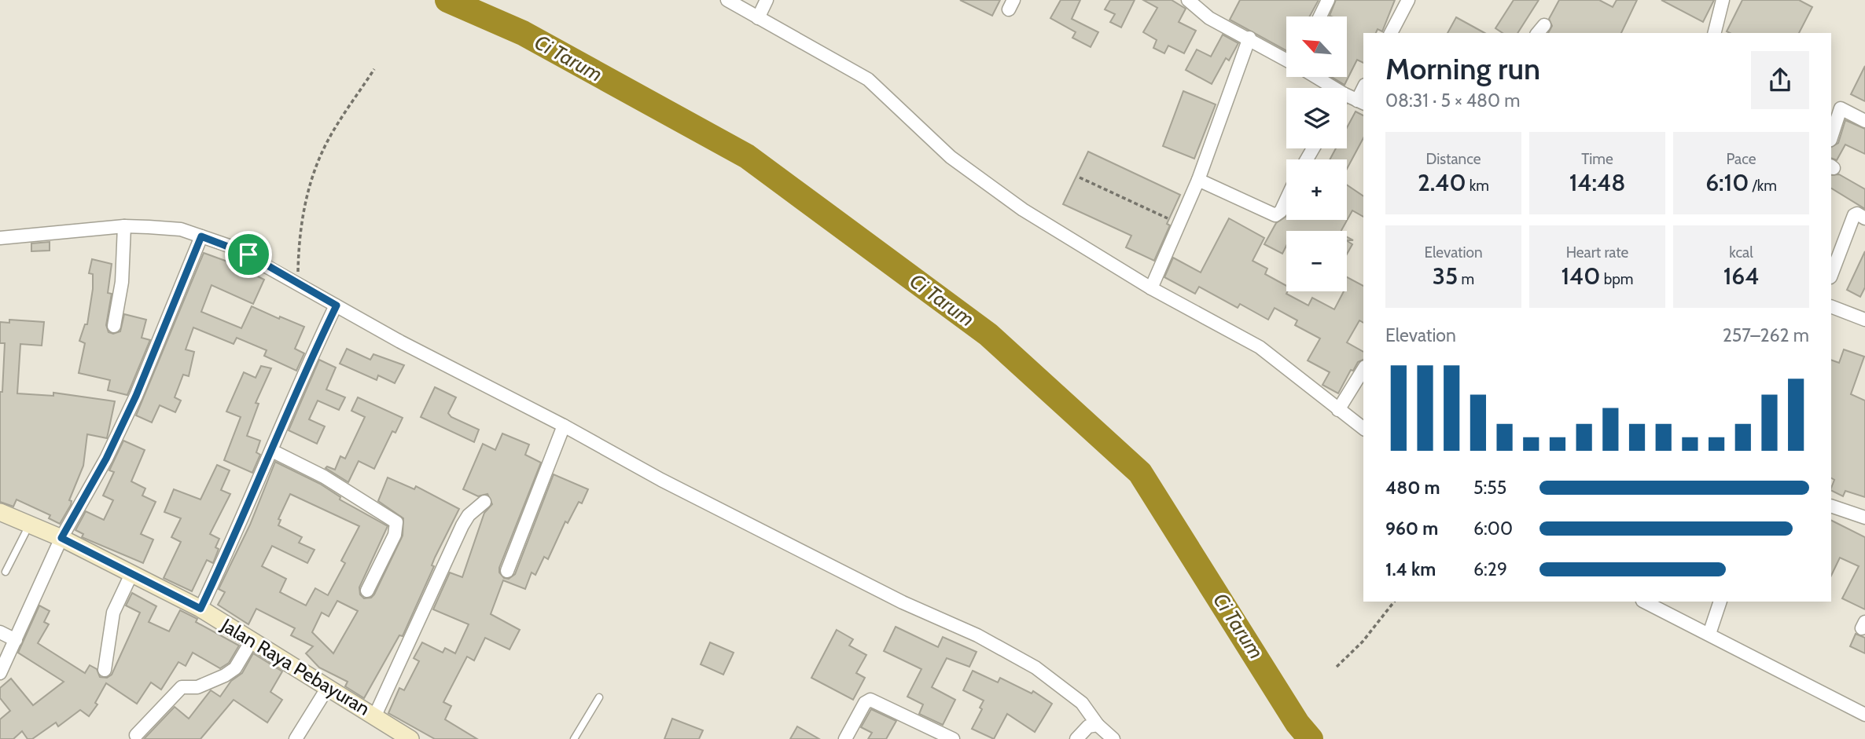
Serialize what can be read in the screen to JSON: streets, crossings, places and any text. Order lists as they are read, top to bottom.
{
  "streets": {
    "main road": ["Jalan Raya Pebayuran"]
  },
  "water": ["Ci Tarum"],
  "north": "top left",
  "page": {
    "map_buttons": ["+", "−"],
    "heading": ["Morning run", "08:31 · 5 × 480 m"],
    "stats": [
      ["Distance", "2.40 km"],
      ["Time", "14:48"],
      ["Pace", "6:10 /km"],
      ["Elevation", "35 m"],
      ["Heart rate", "140 bpm"],
      ["kcal", "164"]
    ],
    "chart": ["Elevation", "257–262 m"],
    "list": [
      {
        "name": "480 m",
        "note": "5:55"
      },
      {
        "name": "960 m",
        "note": "6:00"
      },
      {
        "name": "1.4 km",
        "note": "6:29"
      }
    ]
  }
}
